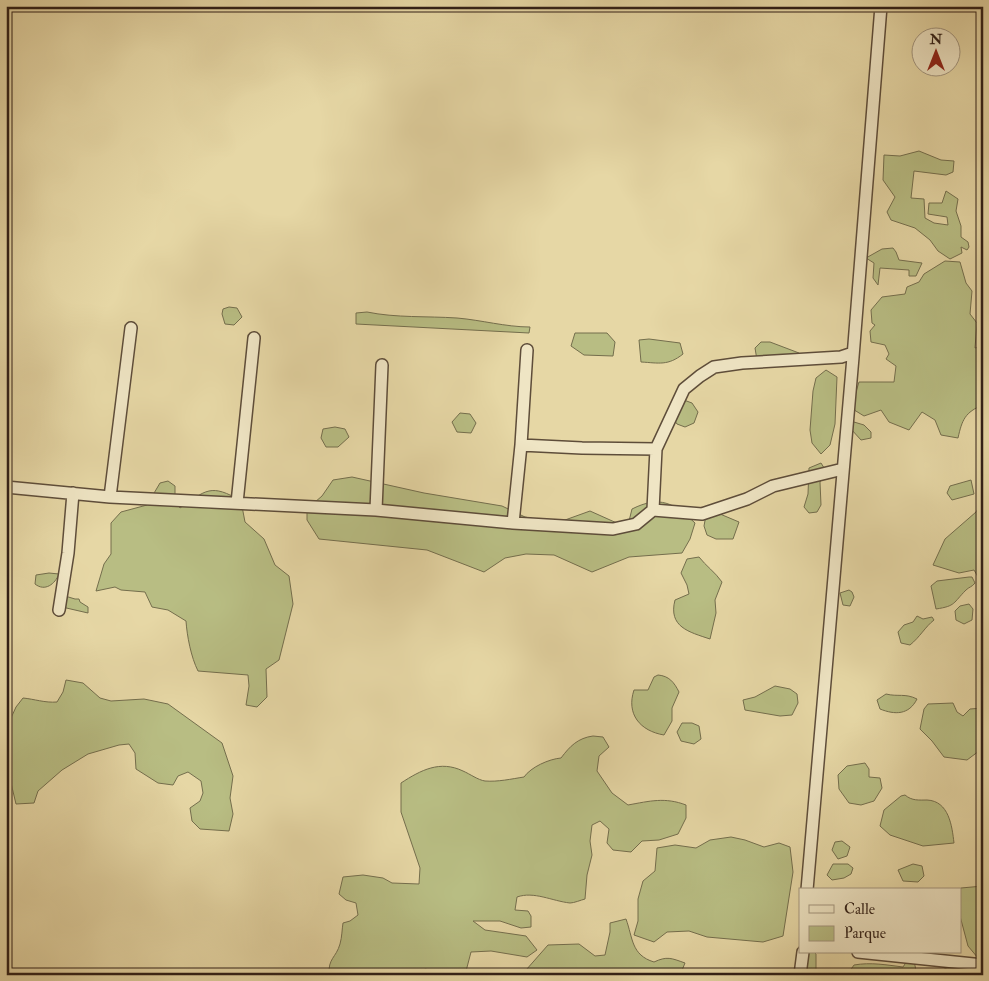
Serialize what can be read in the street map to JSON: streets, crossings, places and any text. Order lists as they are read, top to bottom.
{
  "legend": ["Calle", "Parque"],
  "north": "top"
}
